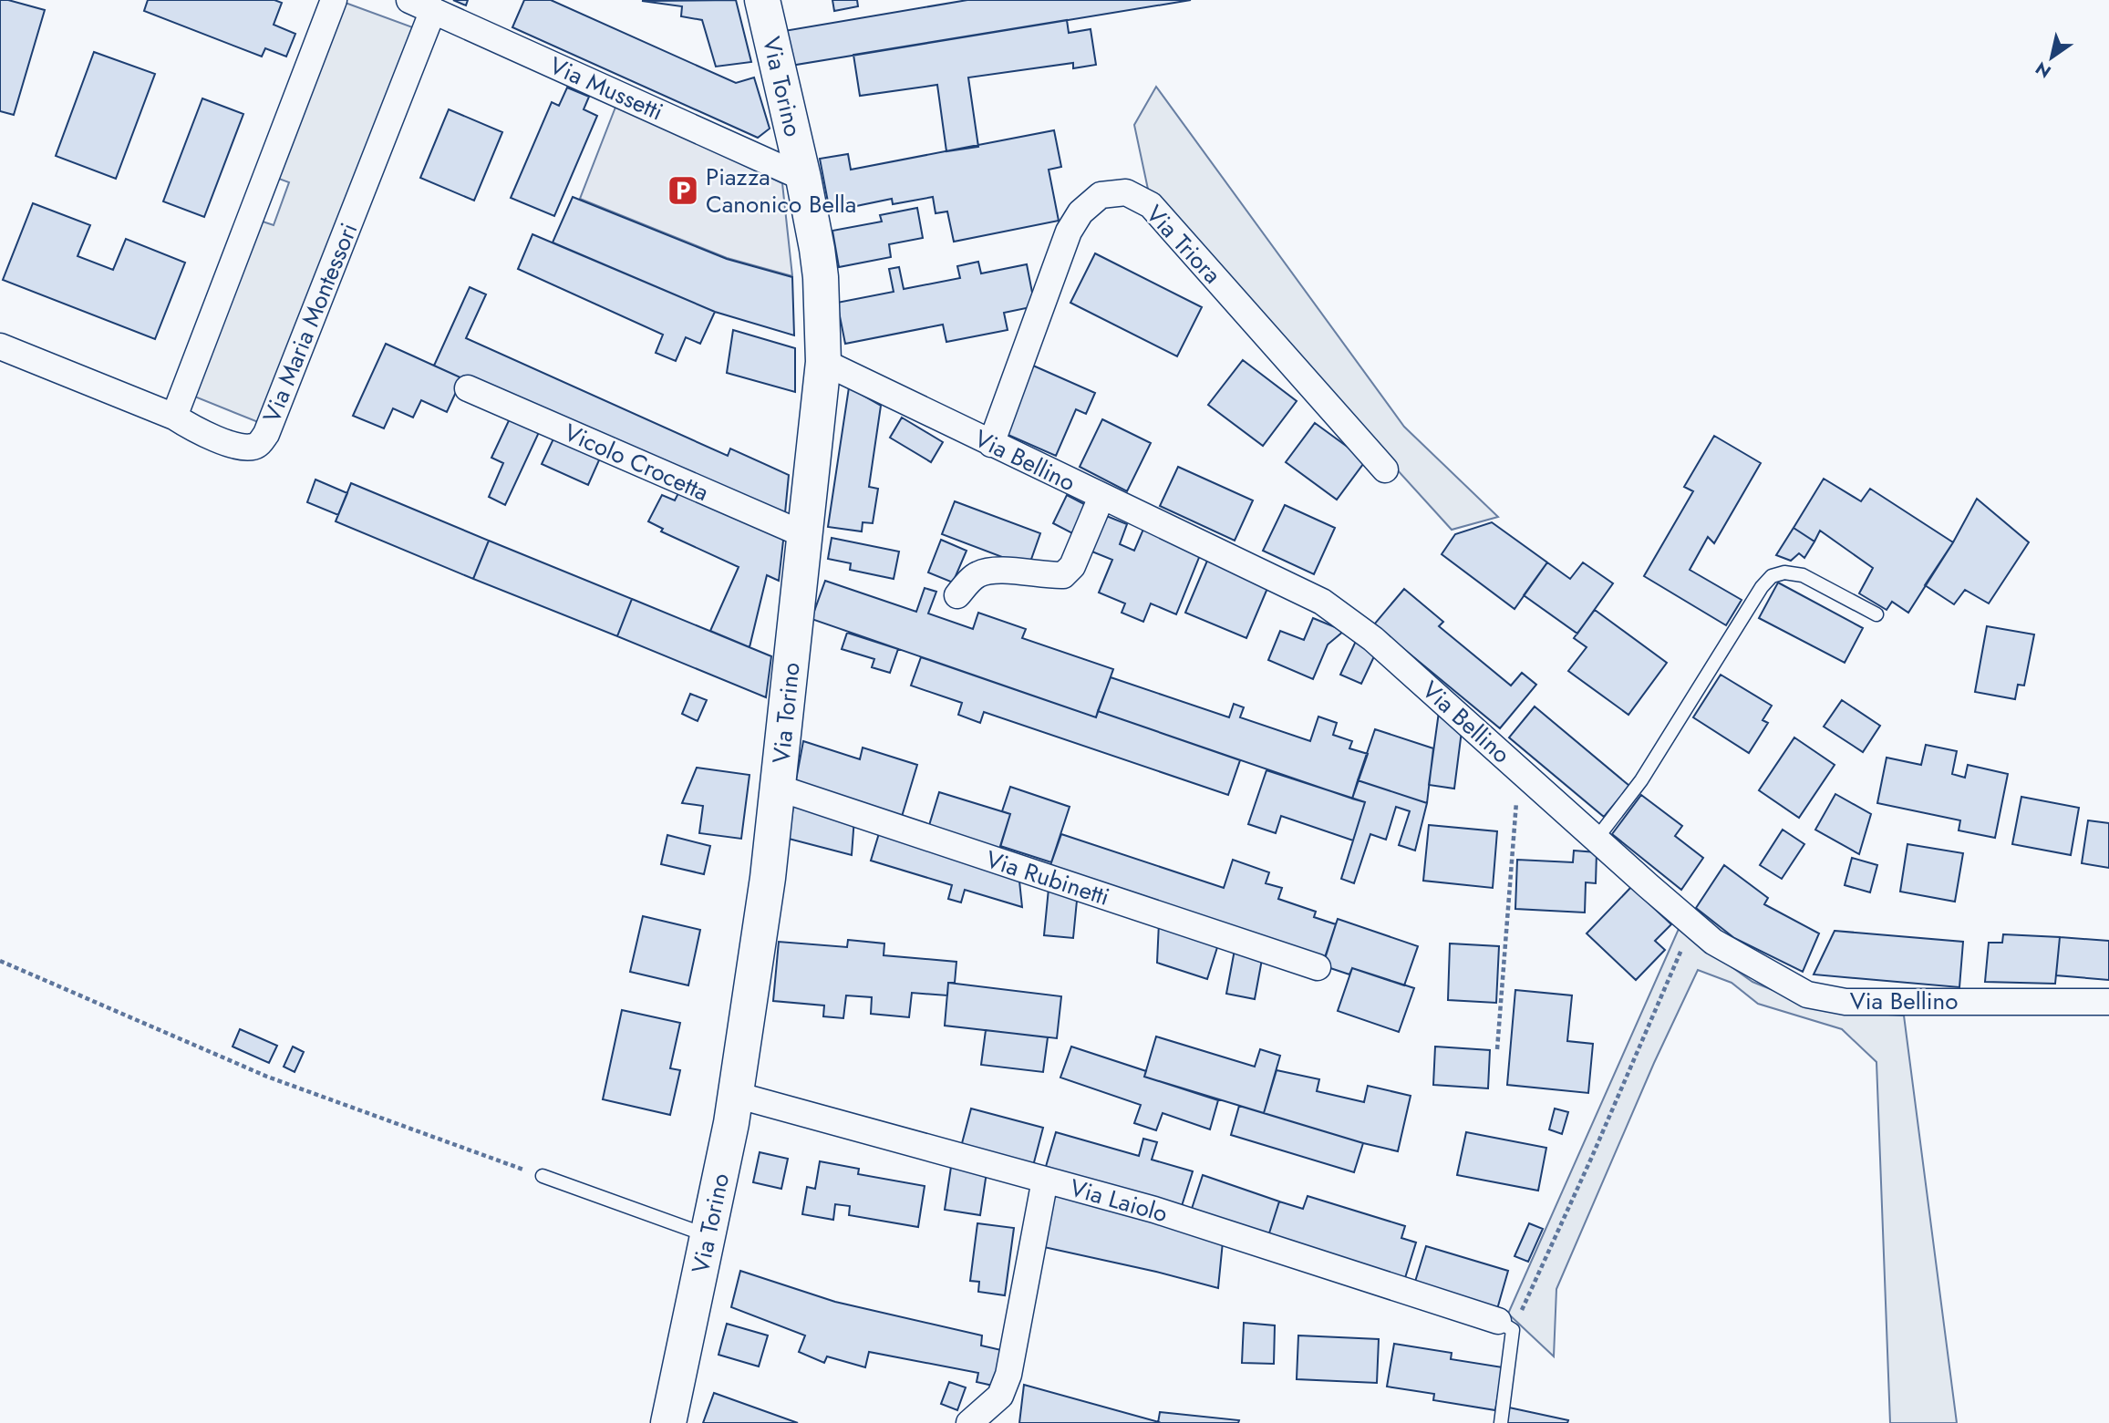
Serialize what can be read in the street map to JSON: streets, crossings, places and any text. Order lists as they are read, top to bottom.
{
  "streets": {
    "main road": ["Via Torino"],
    "street": [
      "Via Mussetti",
      "Via Triora",
      "Via Maria Montessori",
      "Via Bellino",
      "Vicolo Crocetta",
      "Via Rubinetti",
      "Via Laiolo"
    ]
  },
  "crossings": [
    ["Via Torino", "Via Mussetti"],
    ["Via Torino", "Via Bellino"],
    ["Via Torino", "Vicolo Crocetta"],
    ["Via Torino", "Via Rubinetti"],
    ["Via Torino", "Via Laiolo"],
    ["Via Mussetti", "Via Maria Montessori"],
    ["Via Triora", "Via Bellino"]
  ],
  "places": {
    "parking": ["Piazza Canonico Bella"]
  },
  "north": "bottom left"
}
